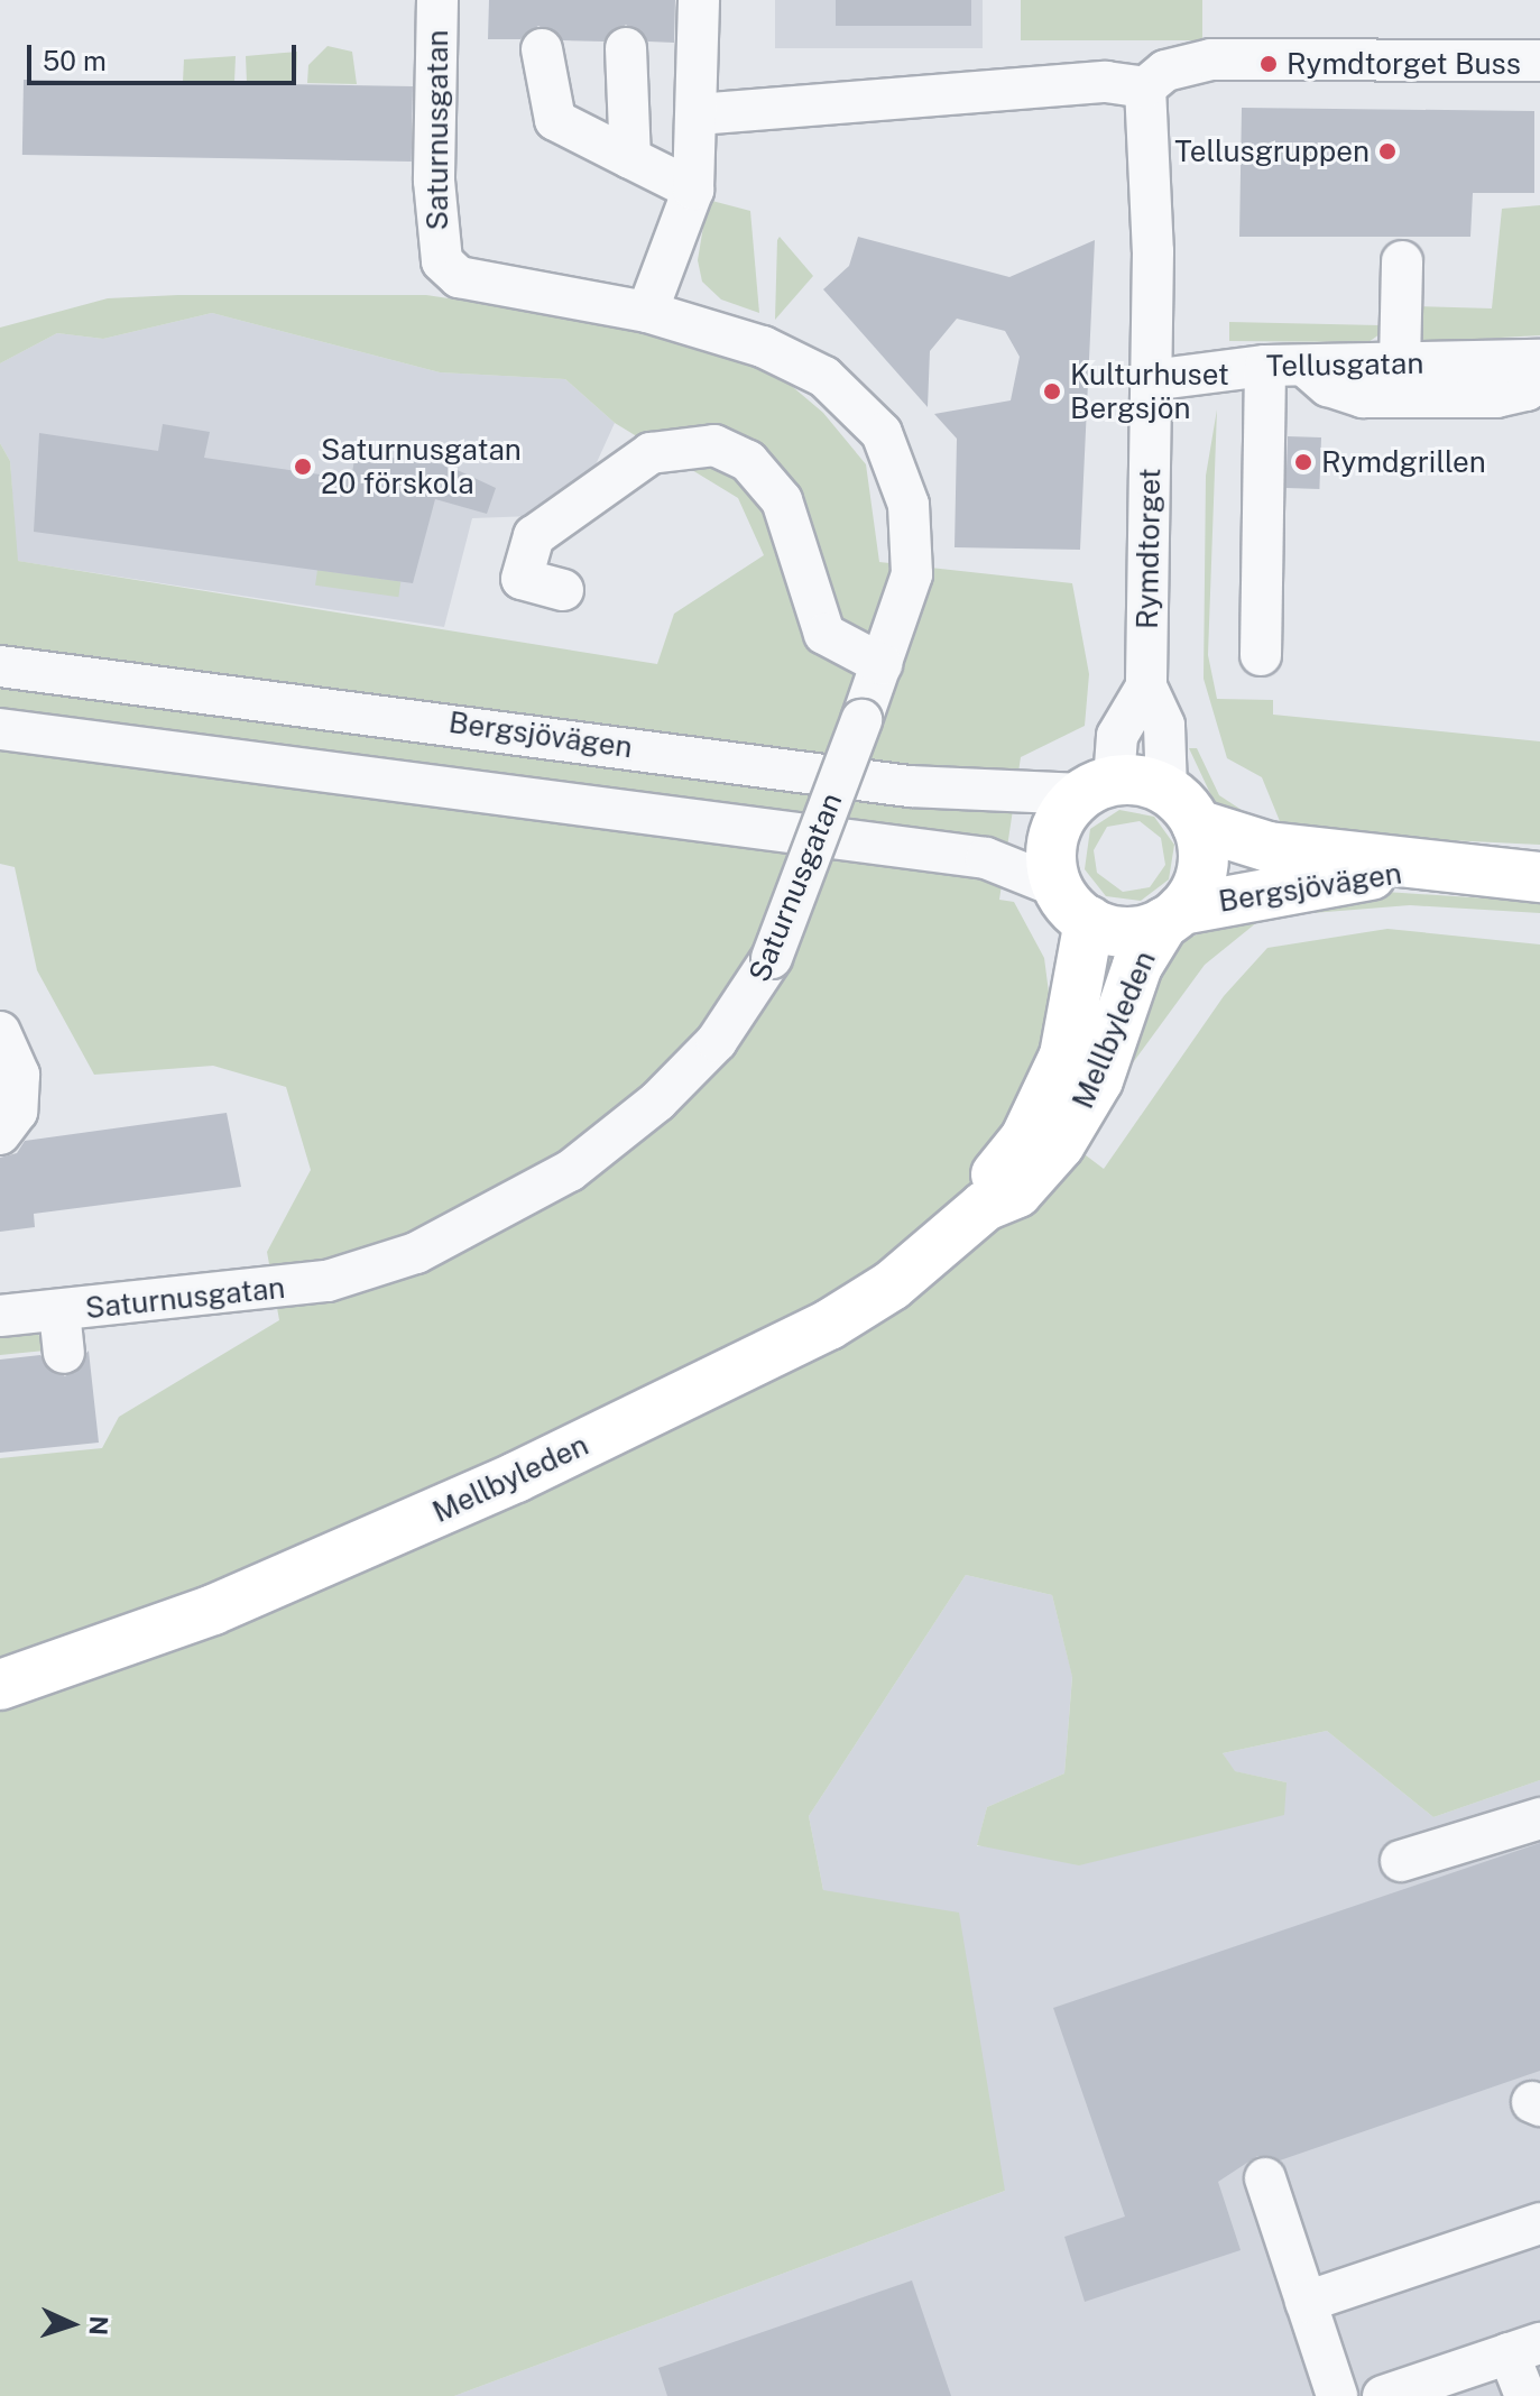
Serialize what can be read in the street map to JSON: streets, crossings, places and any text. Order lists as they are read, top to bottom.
{
  "streets": {
    "main road": ["Bergsjövägen", "Mellbyleden"],
    "street": ["Saturnusgatan", "Tellusgatan", "Rymdtorget"]
  },
  "crossings": [
    ["Tellusgatan", "Rymdtorget"],
    ["Rymdtorget", "Bergsjövägen"],
    ["Rymdtorget", "Mellbyleden"],
    ["Bergsjövägen", "Mellbyleden"]
  ],
  "places": [
    "Rymdtorget Buss",
    "Tellusgruppen",
    "Kulturhuset Bergsjön",
    "Rymdgrillen",
    "Saturnusgatan 20 förskola"
  ],
  "scale_bar": "50 m",
  "north": "right"
}
